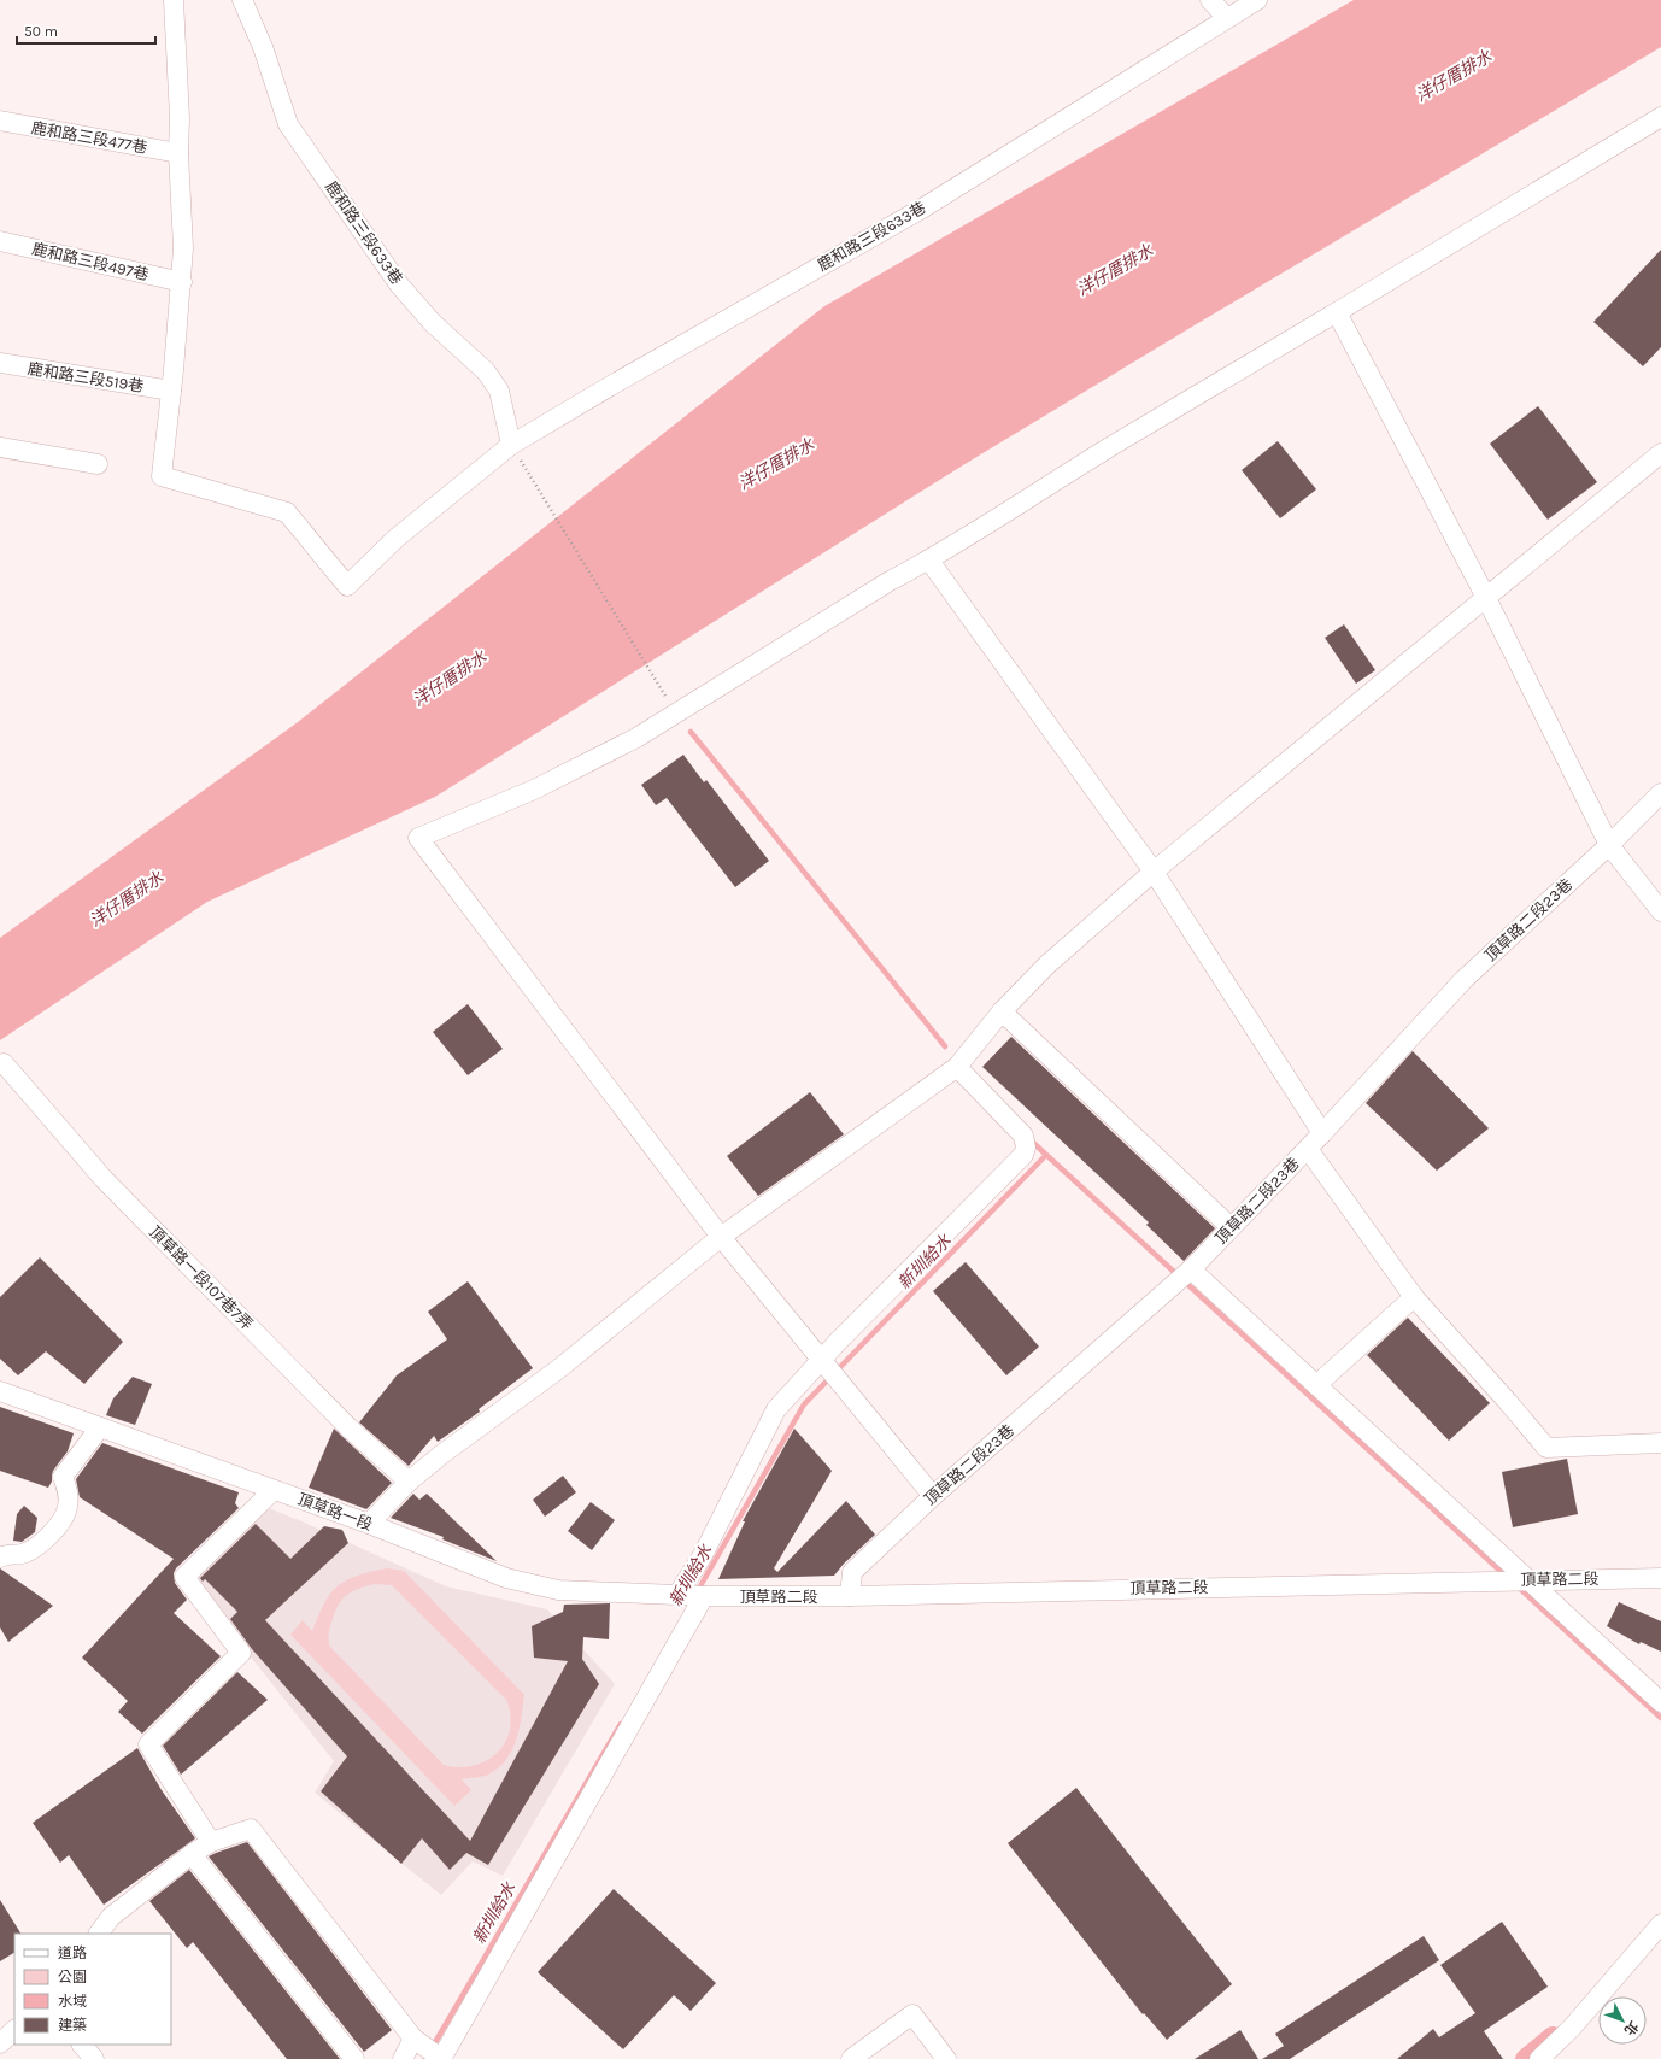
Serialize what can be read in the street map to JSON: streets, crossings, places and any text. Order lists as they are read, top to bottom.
{
  "streets": {
    "street": [
      "鹿和路三段477巷",
      "鹿和路三段633巷",
      "鹿和路三段497巷",
      "鹿和路三段519巷",
      "頂草路二段23巷",
      "頂草路一段107巷7弄",
      "頂草路一段",
      "頂草路二段"
    ]
  },
  "crossings": [
    ["鹿和路三段633巷", "鹿和路三段519巷"],
    ["頂草路二段23巷", "頂草路二段"],
    ["頂草路一段", "頂草路二段"]
  ],
  "water": ["洋仔厝排水", "新圳給水"],
  "legend": [
    "道路",
    "公園",
    "水域",
    "建築"
  ],
  "scale_bar": "50 m",
  "north": "bottom right"
}
